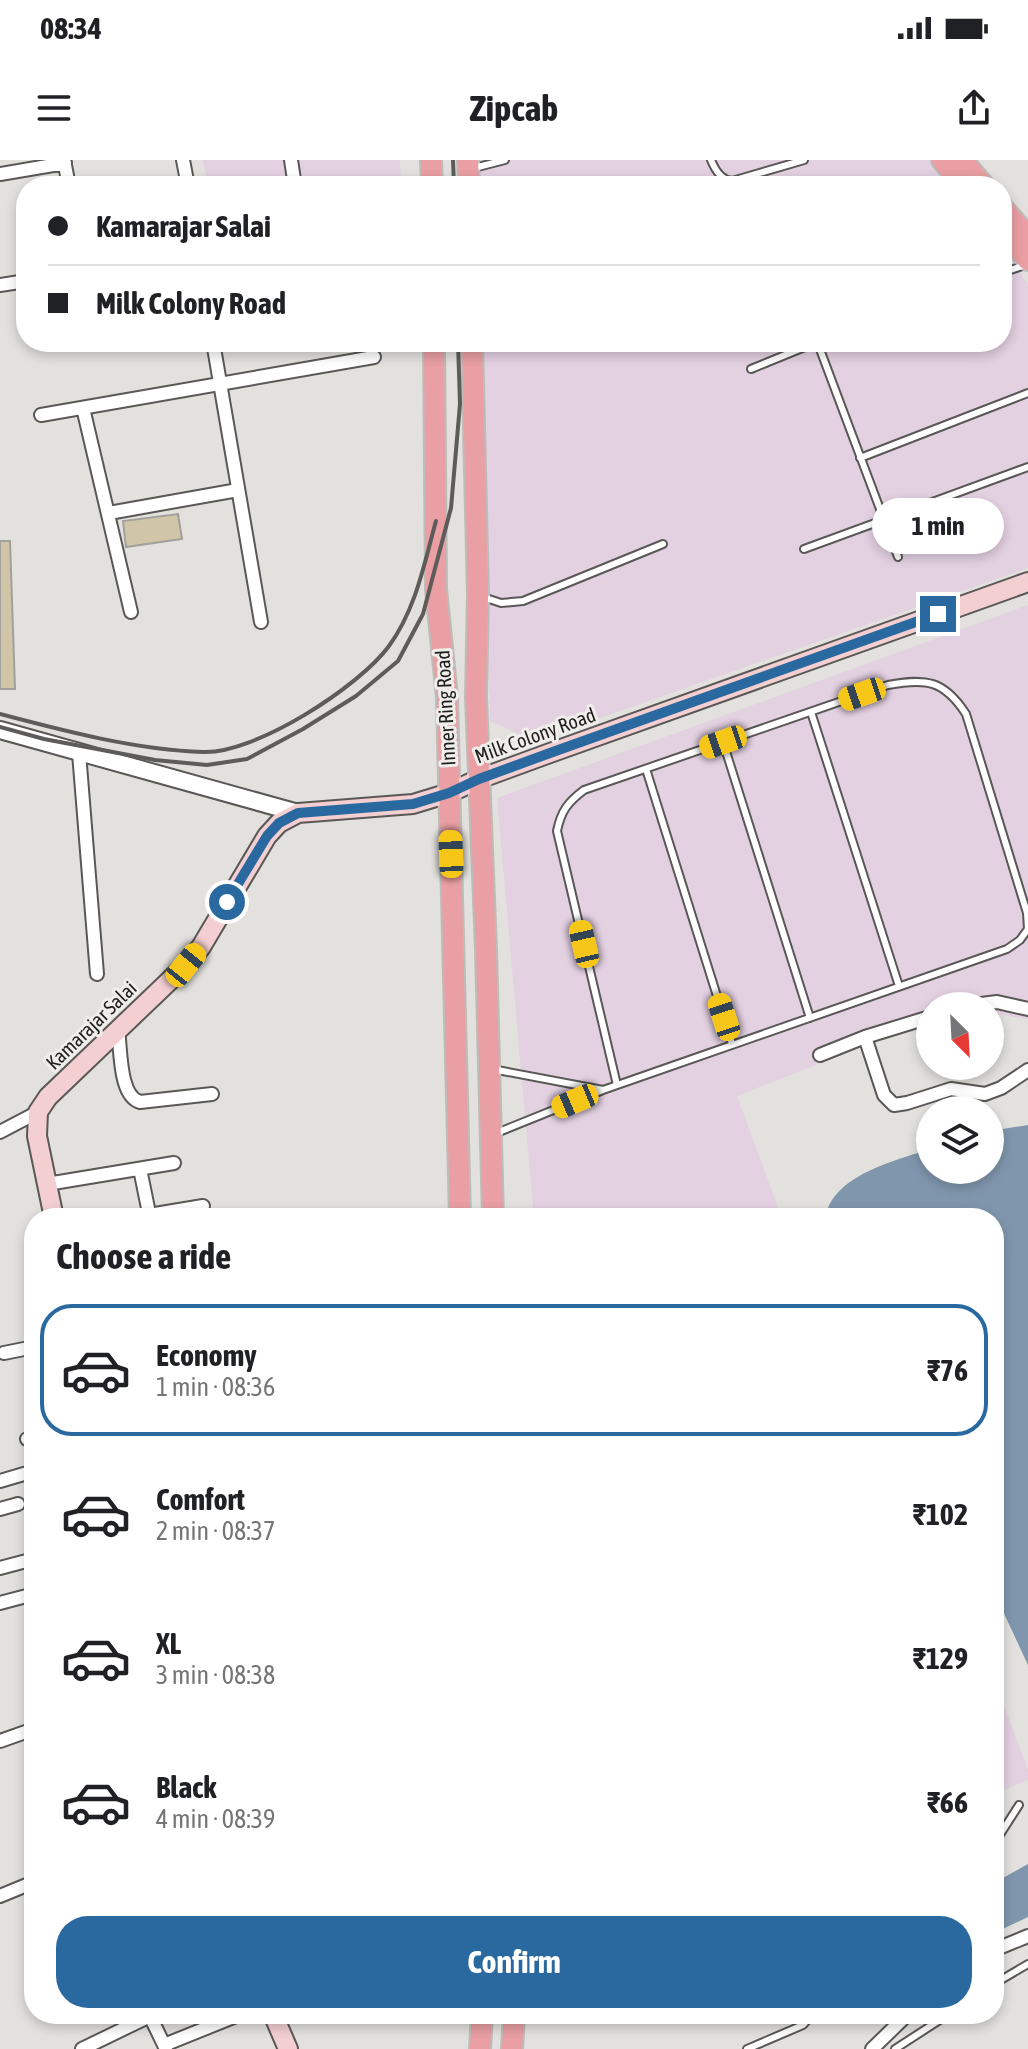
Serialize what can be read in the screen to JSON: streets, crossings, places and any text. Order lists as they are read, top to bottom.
{
  "streets": {
    "main road": ["Inner Ring Road", "Milk Colony Road", "Kamarajar Salai"]
  },
  "crossings": [
    ["Inner Ring Road", "Milk Colony Road"],
    ["Milk Colony Road", "Kamarajar Salai"]
  ],
  "north": "bottom right",
  "page": {
    "status": "08:34",
    "header": "Zipcab",
    "banner": ["Kamarajar Salai", "Milk Colony Road"],
    "bubble": "1 min",
    "heading": "Choose a ride",
    "list": [
      {
        "name": "Economy",
        "note": "1 min · 08:36",
        "value": "₹76"
      },
      {
        "name": "Comfort",
        "note": "2 min · 08:37",
        "value": "₹102"
      },
      {
        "name": "XL",
        "note": "3 min · 08:38",
        "value": "₹129"
      },
      {
        "name": "Black",
        "note": "4 min · 08:39",
        "value": "₹66"
      }
    ],
    "buttons": "Confirm"
  }
}
